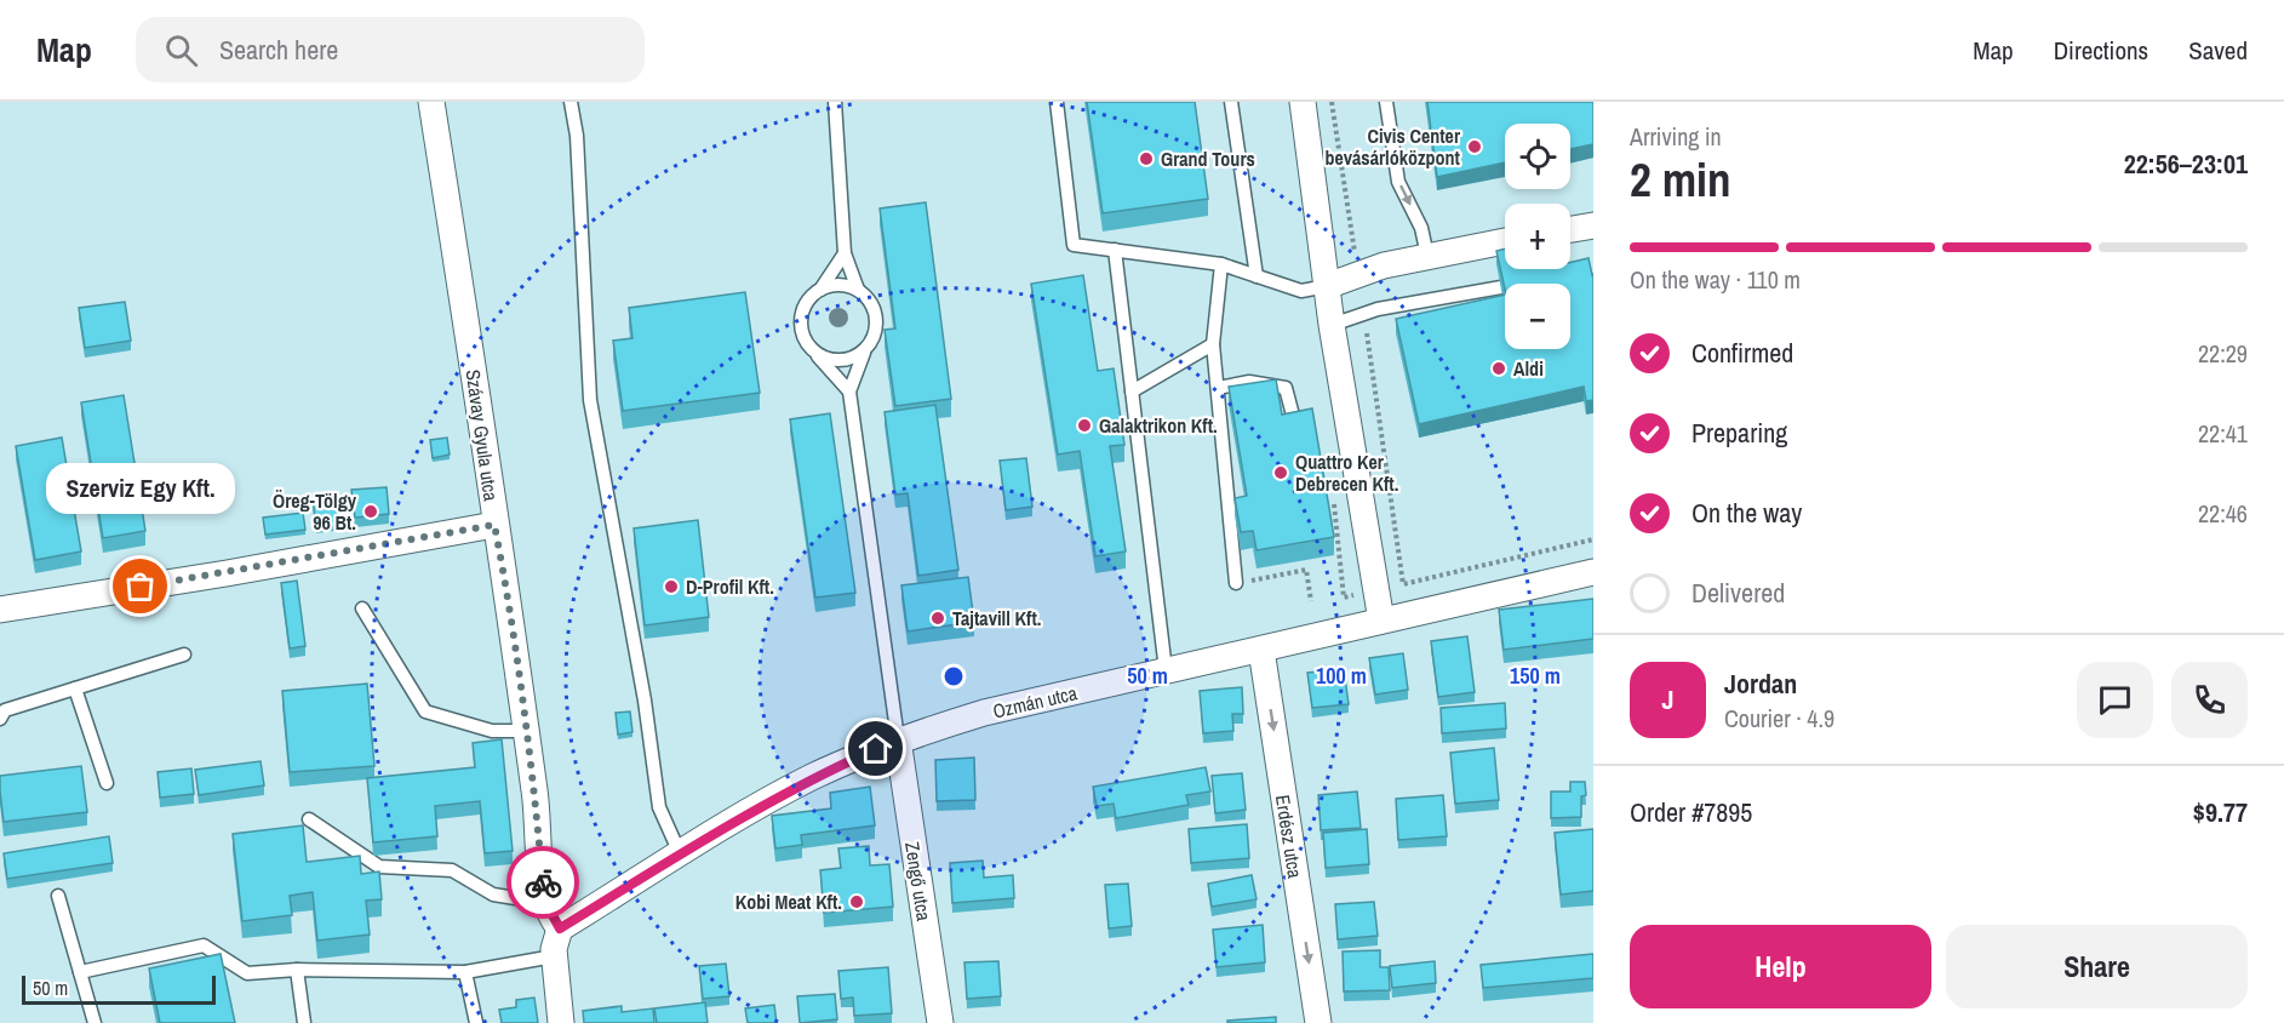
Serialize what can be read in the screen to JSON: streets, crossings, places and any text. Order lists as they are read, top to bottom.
{
  "streets": {
    "street": [
      "Szávay Gyula utca",
      "Ozmán utca",
      "Erdész utca",
      "Zengő utca"
    ]
  },
  "crossings": [
    ["Szávay Gyula utca", "Ozmán utca"],
    ["Ozmán utca", "Erdész utca"],
    ["Ozmán utca", "Zengő utca"]
  ],
  "one_way": ["Erdész utca"],
  "places": [
    "Civis Center bevásárlóközpont",
    "Grand Tours",
    "Aldi",
    "Galaktrikon Kft.",
    "Quattro Ker Debrecen Kft.",
    "Öreg-Tölgy 96 Bt.",
    "Szerviz Egy Kft.",
    "D-Profil Kft.",
    "Tajtavill Kft.",
    "Kobi Meat Kft."
  ],
  "scale_bar": "50 m",
  "page": {
    "header": "Map",
    "search": "Search here",
    "nav": ["Map", "Directions", "Saved"],
    "heading": ["2 min", "Arriving in", "22:56–23:01"],
    "panel": [
      "Jordan",
      "Courier · 4.9",
      "Order #7895",
      "$9.77"
    ],
    "map_buttons": ["+", "−"],
    "bar": "On the way · 110 m",
    "list": [
      ["Confirmed", "22:29"],
      ["Preparing", "22:41"],
      ["On the way", "22:46"],
      "Delivered"
    ],
    "bubble": "Szerviz Egy Kft.",
    "round": "J",
    "buttons": ["Help", "Share"],
    "scale": "50 m"
  },
  "rings": ["50 m", "100 m", "150 m"]
}
